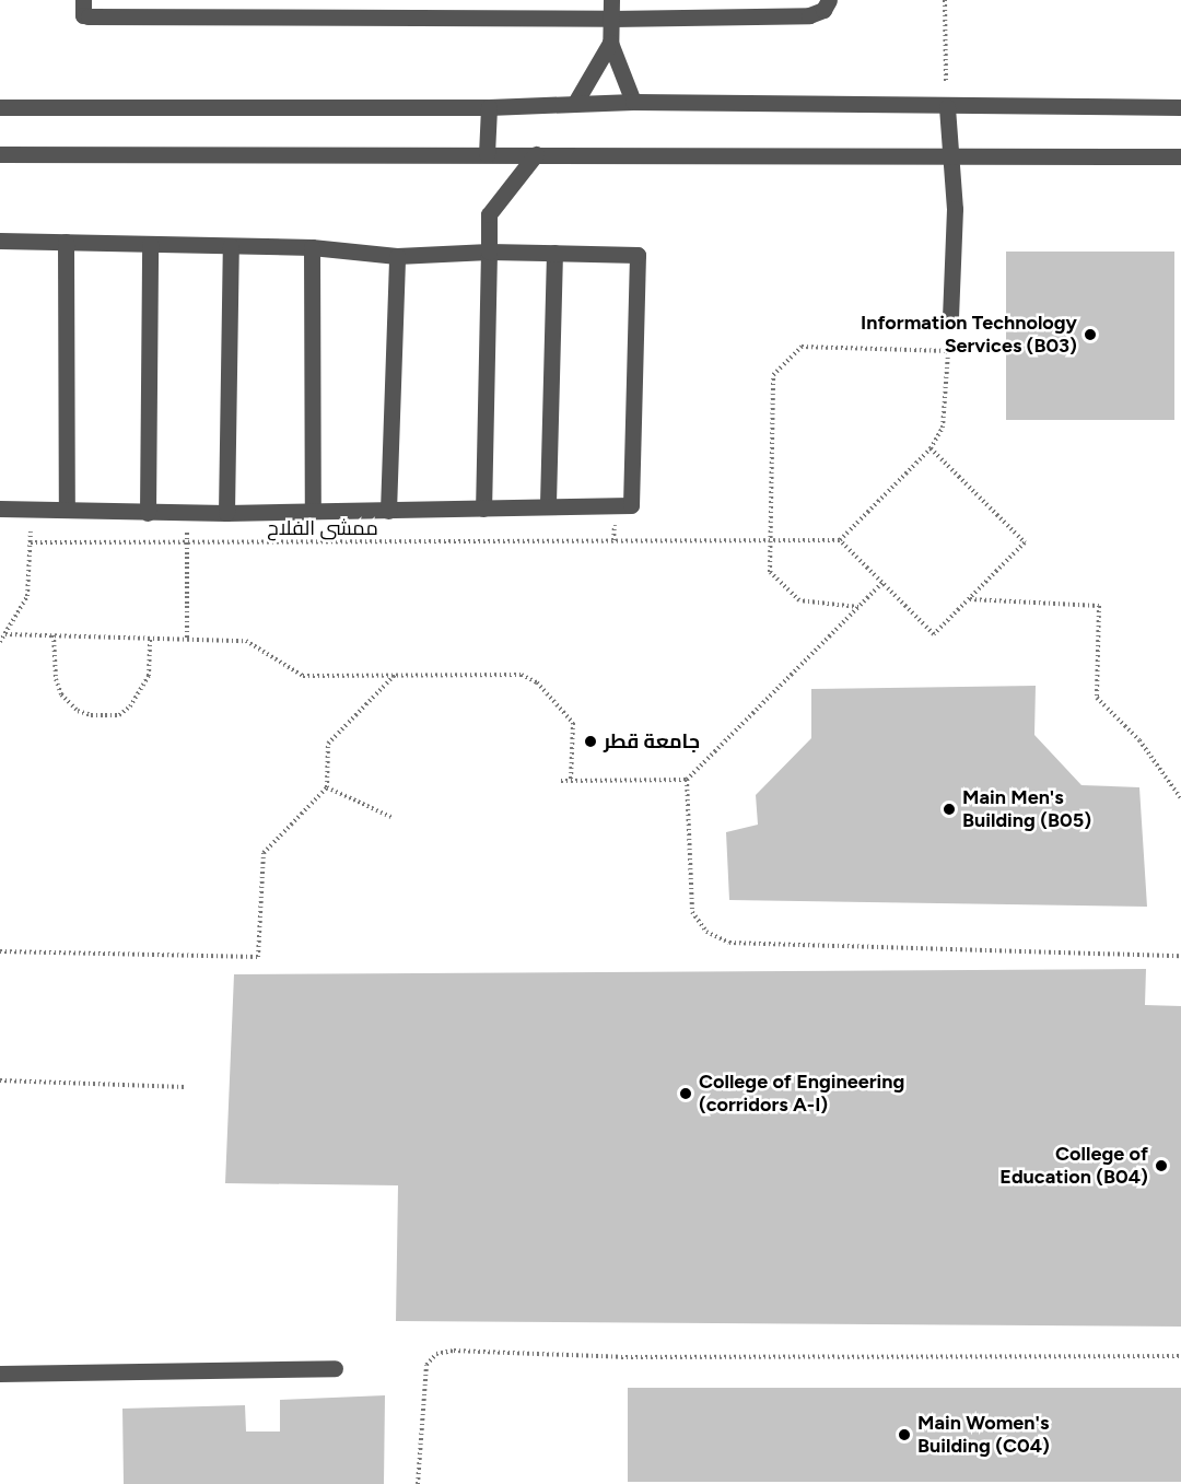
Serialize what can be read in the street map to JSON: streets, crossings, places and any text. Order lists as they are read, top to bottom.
{
  "streets": {
    "path": ["ممشى الفلاح"]
  },
  "places": [
    "Information Technology Services (B03)",
    "جامعة قطر",
    "Main Men's Building (B05)",
    "College of Engineering (corridors A-I)",
    "College of Education (B04)",
    "Main Women's Building (C04)"
  ]
}
